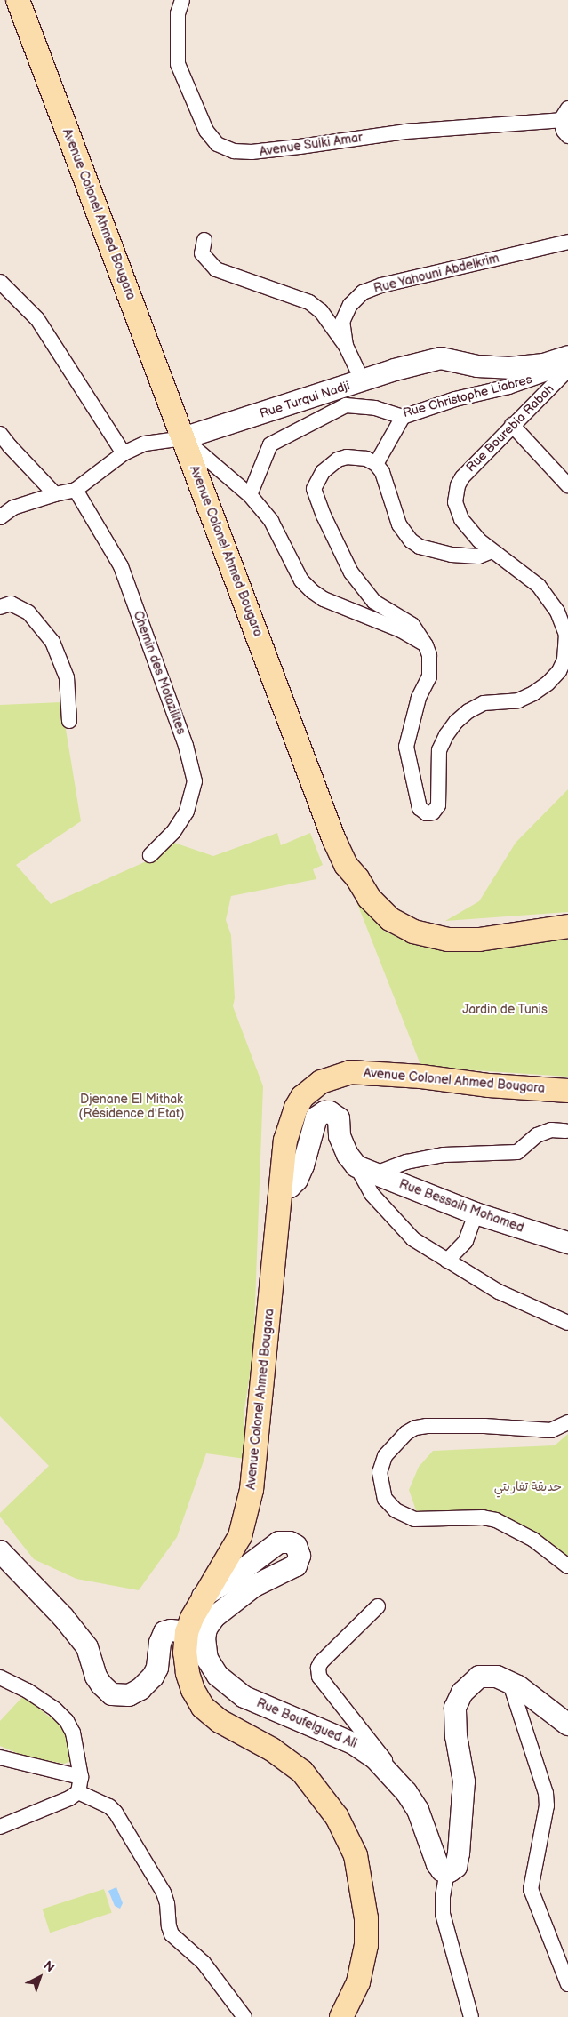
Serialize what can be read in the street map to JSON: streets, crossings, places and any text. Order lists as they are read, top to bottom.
{
  "streets": {
    "main road": ["Avenue Colonel Ahmed Bougara"],
    "street": [
      "Avenue Suiki Amar",
      "Rue Yahouni Abdelkrim",
      "Rue Christophe Liabres",
      "Rue Turqui Nadji",
      "Rue Bourebia Rabah",
      "Chemin des Motazilites",
      "Rue Bessaih Mohamed",
      "Rue Boufelgued Ali"
    ]
  },
  "crossings": [
    ["Avenue Colonel Ahmed Bougara", "Rue Turqui Nadji"],
    ["Avenue Colonel Ahmed Bougara", "Rue Boufelgued Ali"],
    ["Rue Turqui Nadji", "Chemin des Motazilites"]
  ],
  "parks": ["Jardin de Tunis", "Djenane El Mithak (Résidence d'Etat)", "حديقة تفاريتي"],
  "north": "top right"
}
